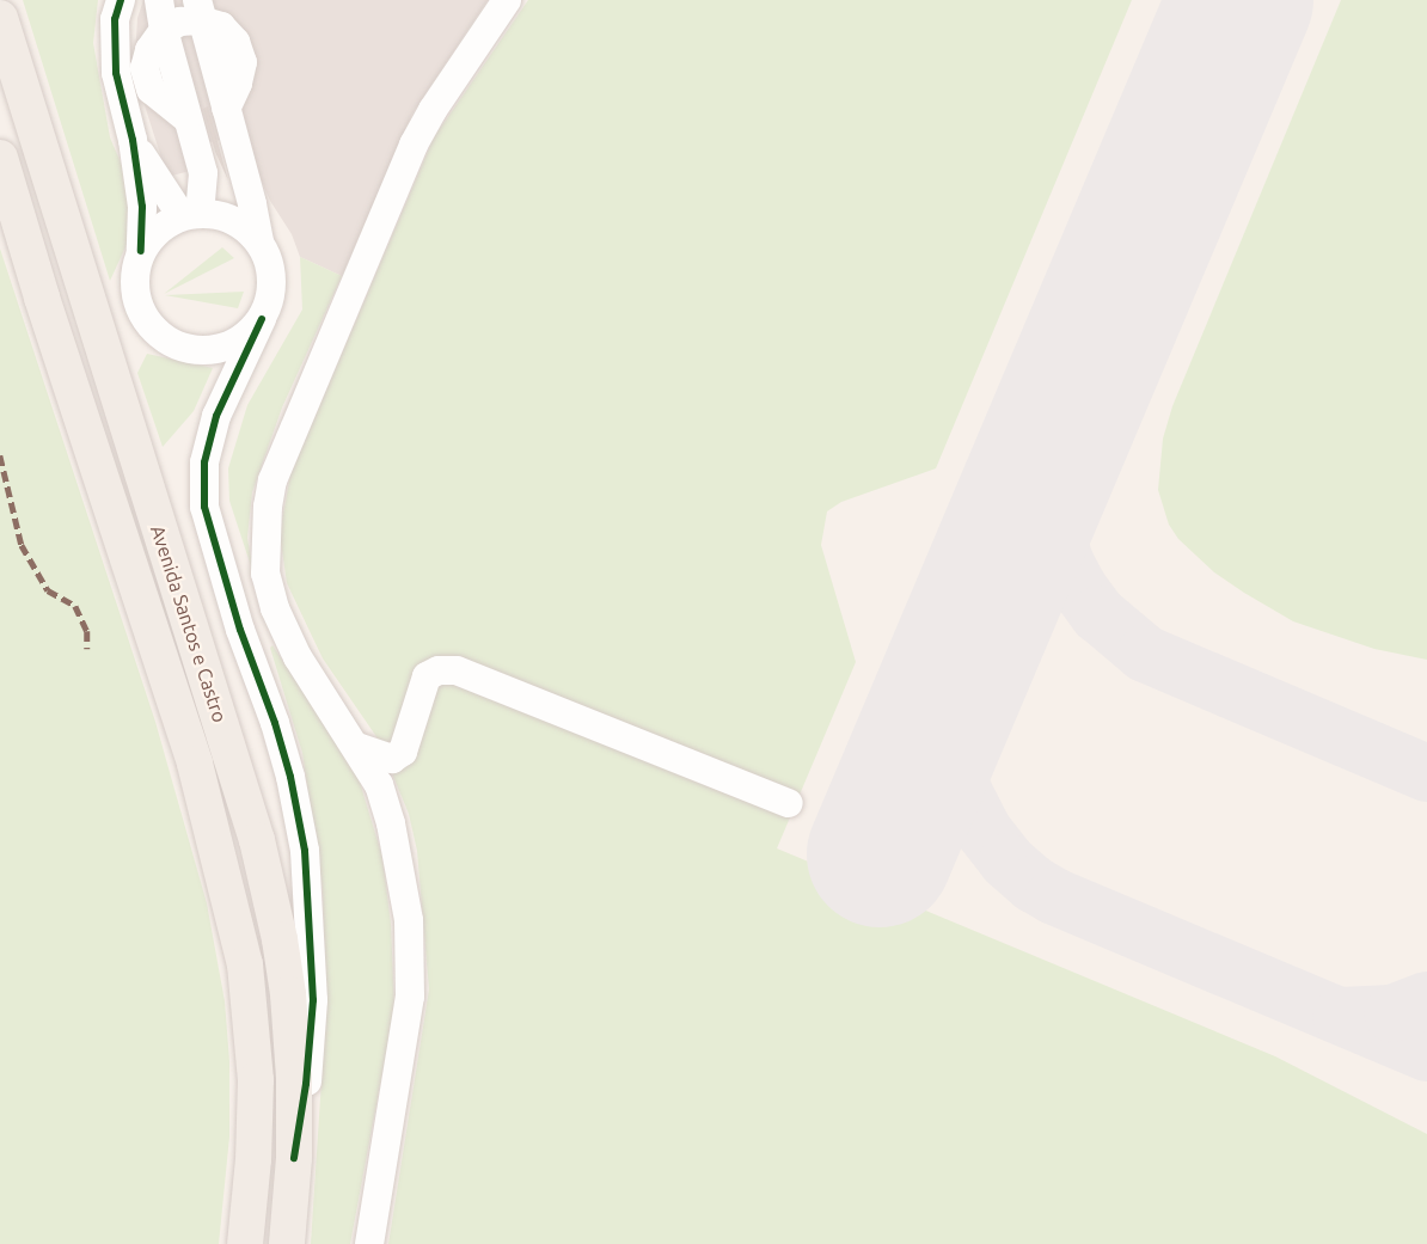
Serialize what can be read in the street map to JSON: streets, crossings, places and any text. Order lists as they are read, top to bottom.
{
  "streets": {
    "main road": ["Avenida Santos e Castro"]
  }
}
